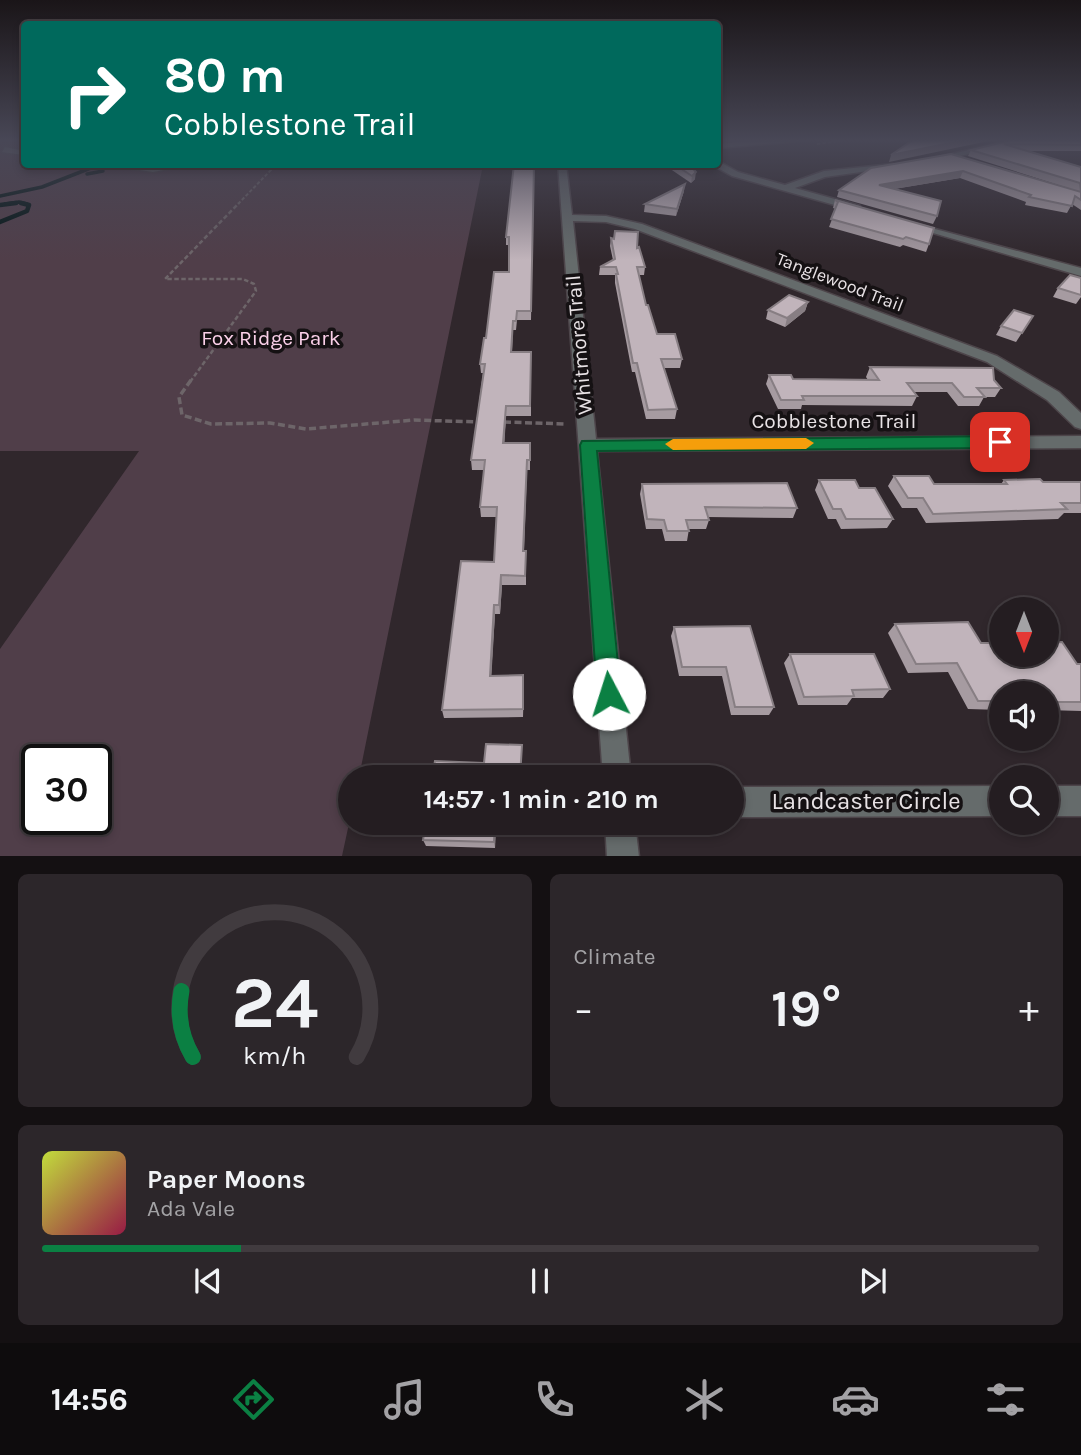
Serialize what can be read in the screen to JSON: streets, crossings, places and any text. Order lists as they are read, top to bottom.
{
  "streets": {
    "street": [
      "Tanglewood Trail",
      "Whitmore Trail",
      "Cobblestone Trail",
      "Landcaster Circle"
    ]
  },
  "crossings": [
    ["Tanglewood Trail", "Whitmore Trail"],
    ["Whitmore Trail", "Cobblestone Trail"]
  ],
  "parks": ["Fox Ridge Park"],
  "north": "bottom",
  "page": {
    "turn": ["80 m", "Cobblestone Trail"],
    "limit": "30",
    "trip": "14:57 · 1 min · 210 m",
    "tile": "Climate",
    "heat": ["−", "19°", "+"],
    "song": ["Paper Moons", "Ada Vale"],
    "tabs": "14:56",
    "gauge": ["24", "km/h"]
  }
}
